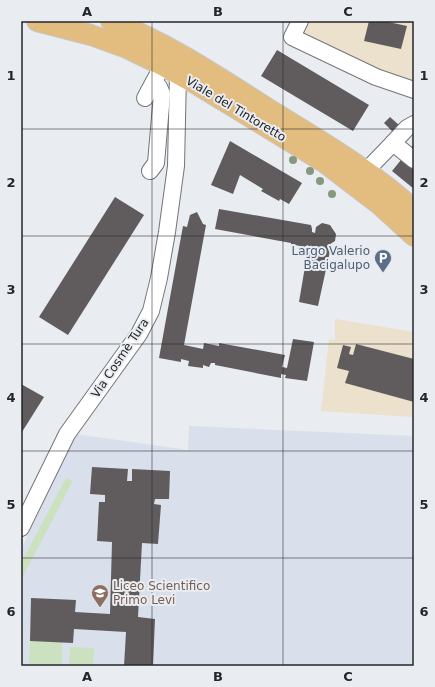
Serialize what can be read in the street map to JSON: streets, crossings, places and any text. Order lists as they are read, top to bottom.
{
  "streets": {
    "main road": ["Viale del Tintoretto"],
    "street": ["Via Cosmè Tura"]
  },
  "crossings": [
    ["Viale del Tintoretto", "Via Cosmè Tura"]
  ],
  "places": {
    "parking": ["Largo Valerio Bacigalupo"],
    "school or university": ["Liceo Scientifico Primo Levi"]
  },
  "grid": {
    "columns": ["A", "B", "C"],
    "rows": [
      "1",
      "2",
      "3",
      "4",
      "5",
      "6"
    ]
  }
}
